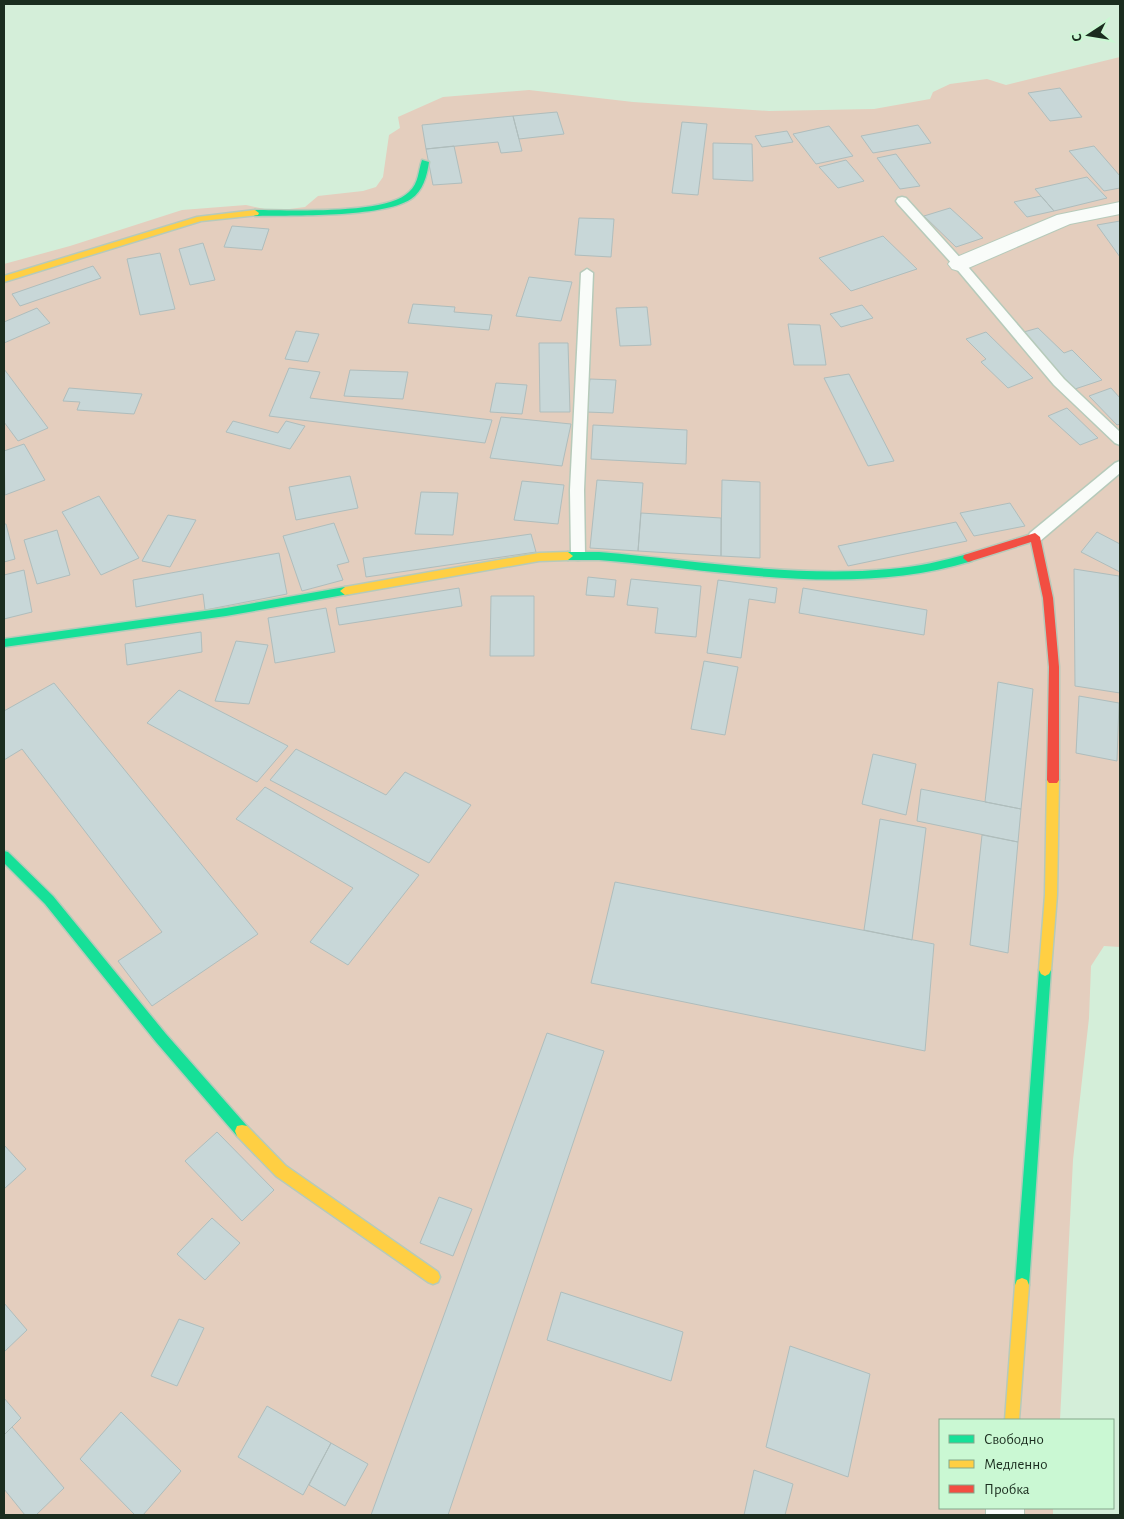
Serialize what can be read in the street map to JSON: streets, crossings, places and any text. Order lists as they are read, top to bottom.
{
  "legend": ["Свободно", "Медленно", "Пробка"],
  "north": "left"
}
